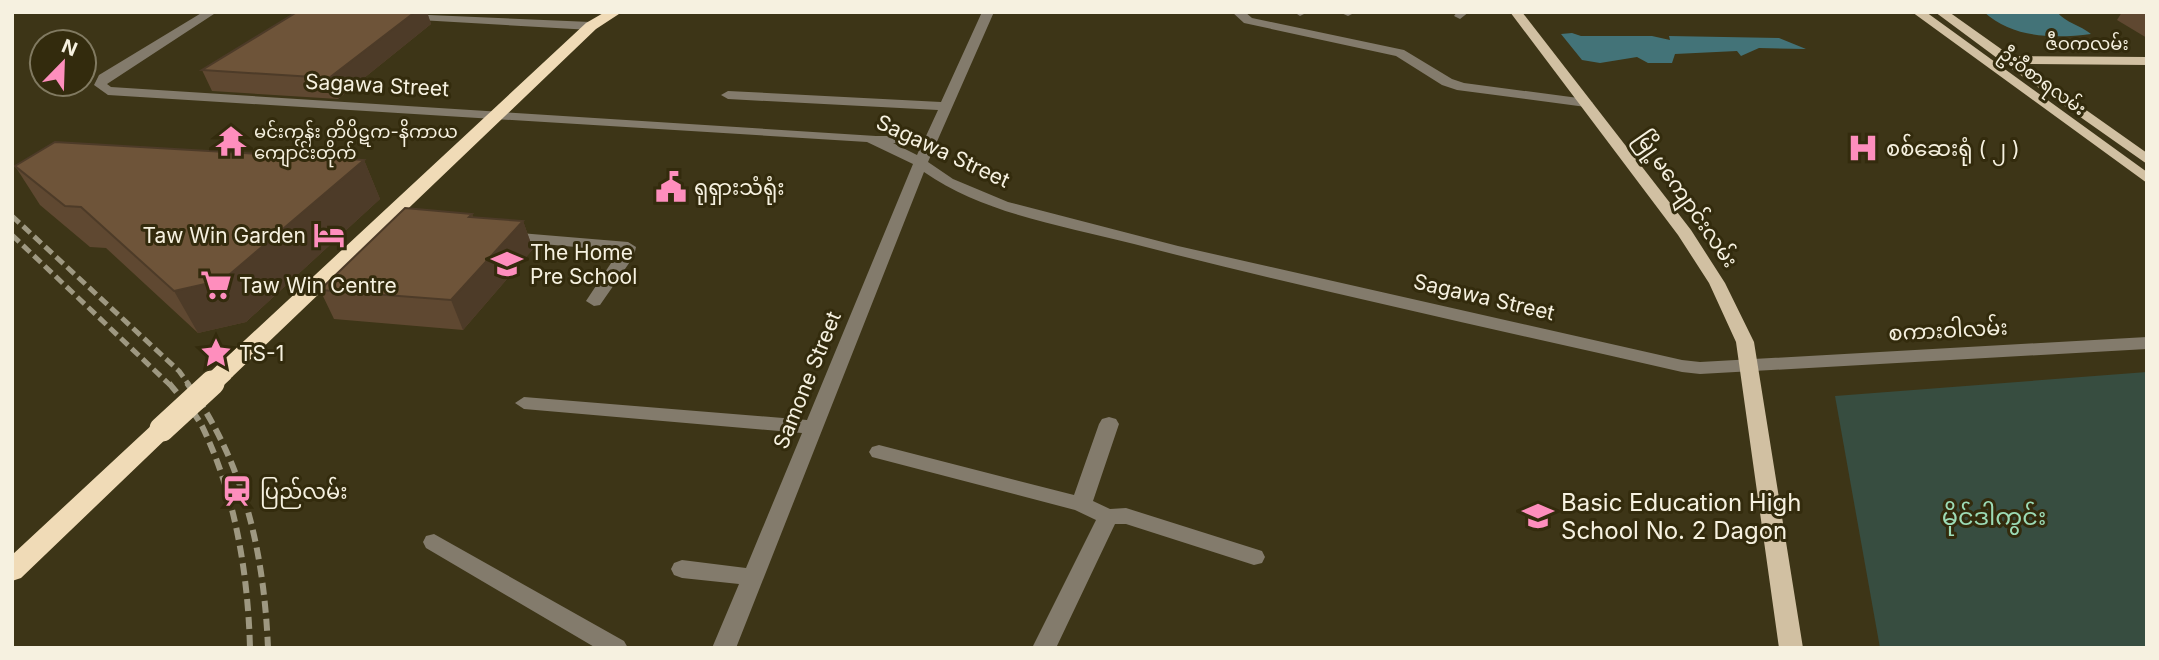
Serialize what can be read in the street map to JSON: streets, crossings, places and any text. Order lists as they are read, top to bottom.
{
  "streets": {
    "main road": ["ဇီဝကလမ်း", "ဦးဝီစာရလမ်း", "မြို့မကျောင်းလမ်း"],
    "street": ["Sagawa Street", "စကားဝါလမ်း", "Samone Street"]
  },
  "crossings": [
    ["ဇီဝကလမ်း", "ဦးဝီစာရလမ်း"],
    ["Sagawa Street", "မြို့မကျောင်းလမ်း"],
    ["Sagawa Street", "စကားဝါလမ်း"],
    ["Sagawa Street", "Samone Street"],
    ["မြို့မကျောင်းလမ်း", "စကားဝါလမ်း"]
  ],
  "parks": ["မိုင်ဒါကွင်း"],
  "places": {
    "temple": ["မင်းကွန်း တိပိဋက-နိကာယ ကျောင်းတိုက်"],
    "hospital": ["စစ်ဆေးရုံ ( ၂ )"],
    "public building": ["ရုရှားသံရုံး"],
    "hotel": ["Taw Win Garden"],
    "school or university": ["The Home Pre School", "Basic Education High School No. 2 Dagon"],
    "supermarket": ["Taw Win Centre"],
    "place": ["TS-1"],
    "station": ["ပြည်လမ်း"]
  },
  "north": "top right"
}
